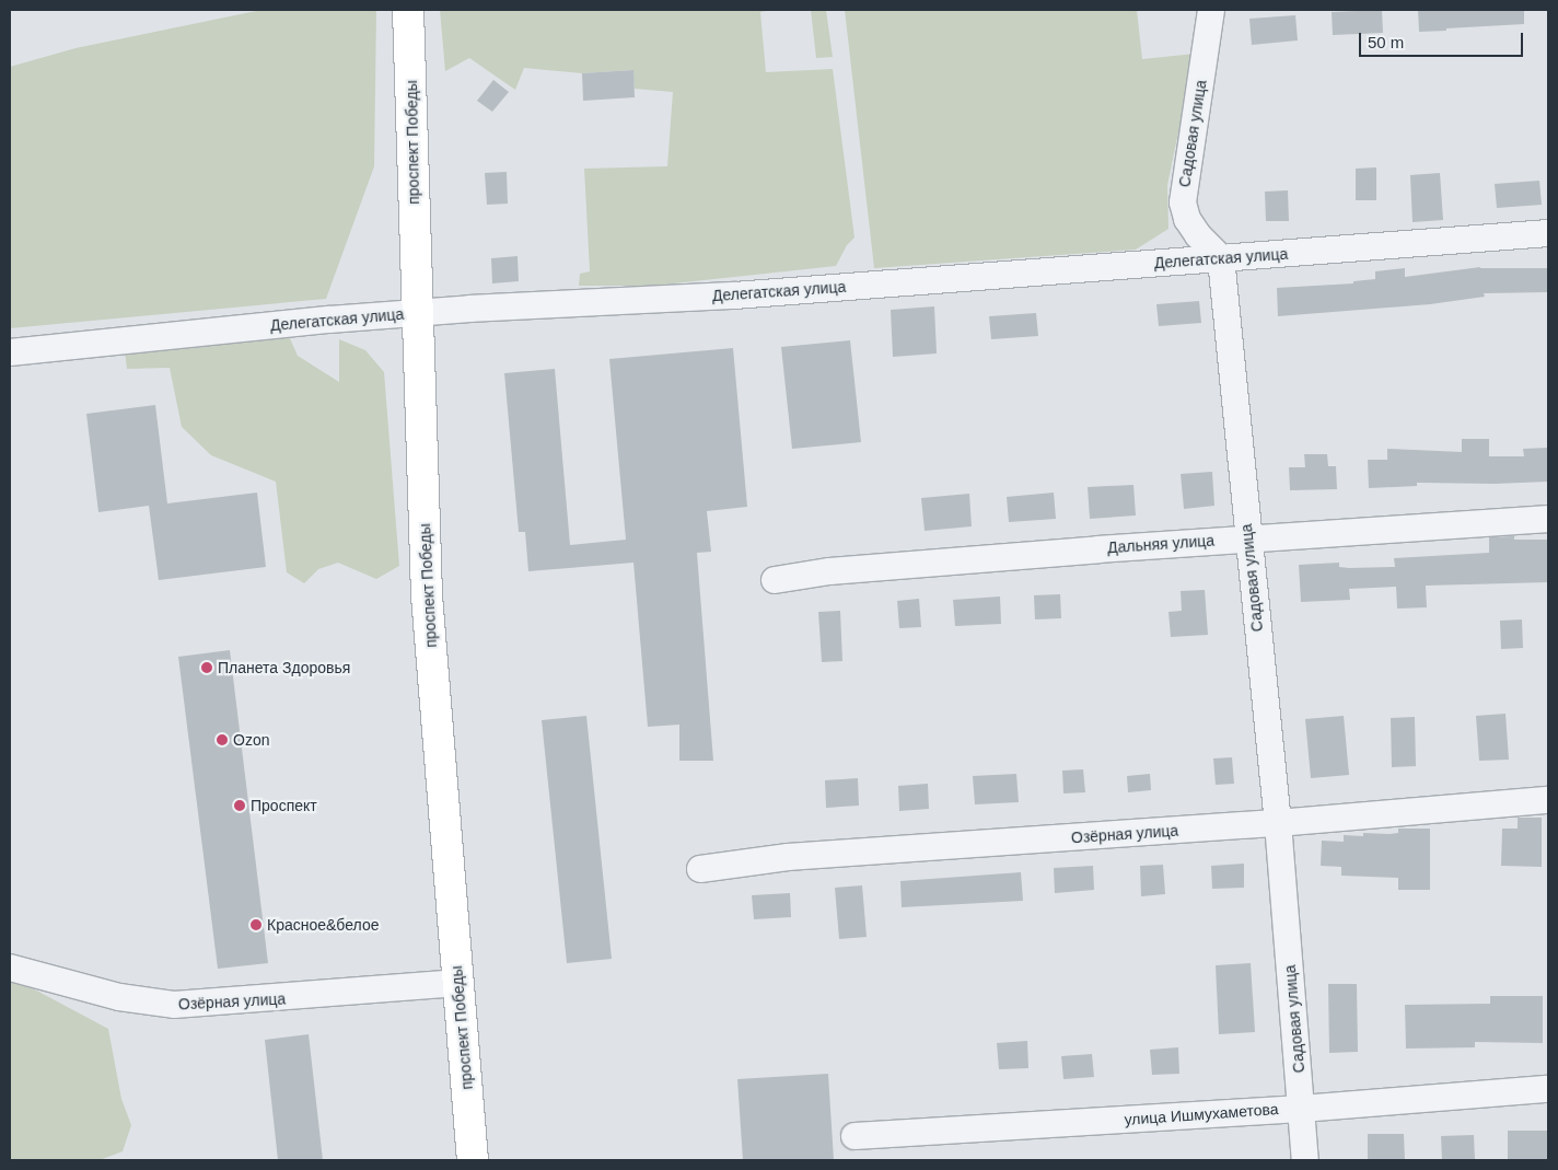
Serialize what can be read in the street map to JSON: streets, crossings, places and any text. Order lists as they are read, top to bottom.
{
  "streets": {
    "street": [
      "Садовая улица",
      "проспект Победы",
      "Делегатская улица",
      "Дальняя улица",
      "Озёрная улица",
      "улица Ишмухаметова"
    ]
  },
  "crossings": [
    ["Садовая улица", "Делегатская улица"],
    ["Садовая улица", "Дальняя улица"],
    ["Садовая улица", "Озёрная улица"],
    ["Садовая улица", "улица Ишмухаметова"],
    ["проспект Победы", "Делегатская улица"],
    ["проспект Победы", "Озёрная улица"]
  ],
  "places": [
    "Планета Здоровья",
    "Ozon",
    "Проспект",
    "Красное&белое"
  ],
  "scale_bar": "50 m"
}
